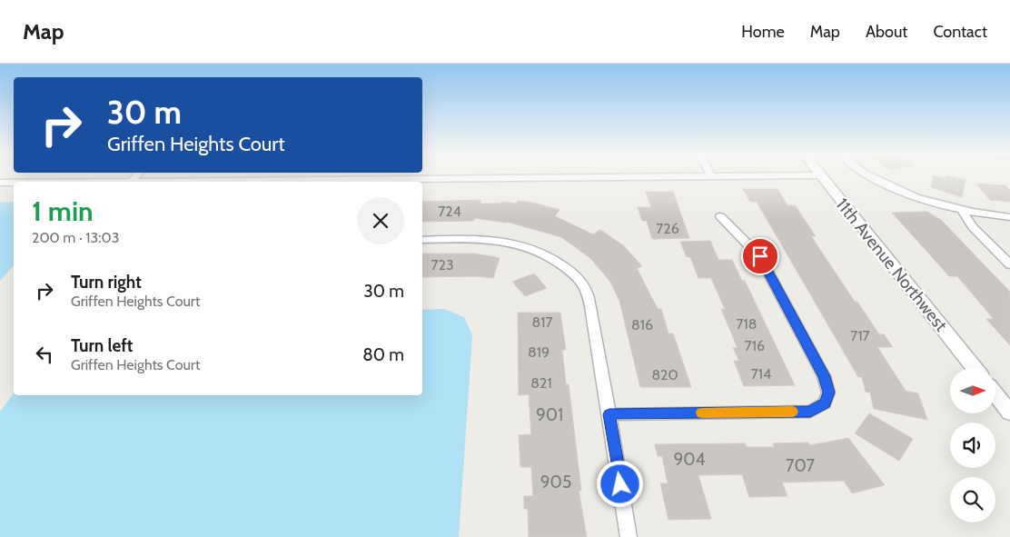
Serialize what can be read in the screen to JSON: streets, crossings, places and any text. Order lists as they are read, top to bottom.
{
  "streets": {
    "street": ["11th Avenue Northwest"]
  },
  "house_numbers": [
    "724",
    "726",
    "723",
    "817",
    "718",
    "816",
    "717",
    "716",
    "819",
    "714",
    "820",
    "821",
    "901",
    "904",
    "707",
    "905"
  ],
  "north": "right",
  "page": {
    "header": "Map",
    "nav": [
      "Home",
      "Map",
      "About",
      "Contact"
    ],
    "turn": ["30 m", "Griffen Heights Court"],
    "heading": ["1 min", "200 m · 13:03"],
    "list": [
      {
        "name": "Turn right",
        "note": "Griffen Heights Court",
        "value": "30 m"
      },
      {
        "name": "Turn left",
        "note": "Griffen Heights Court",
        "value": "80 m"
      }
    ]
  }
}
